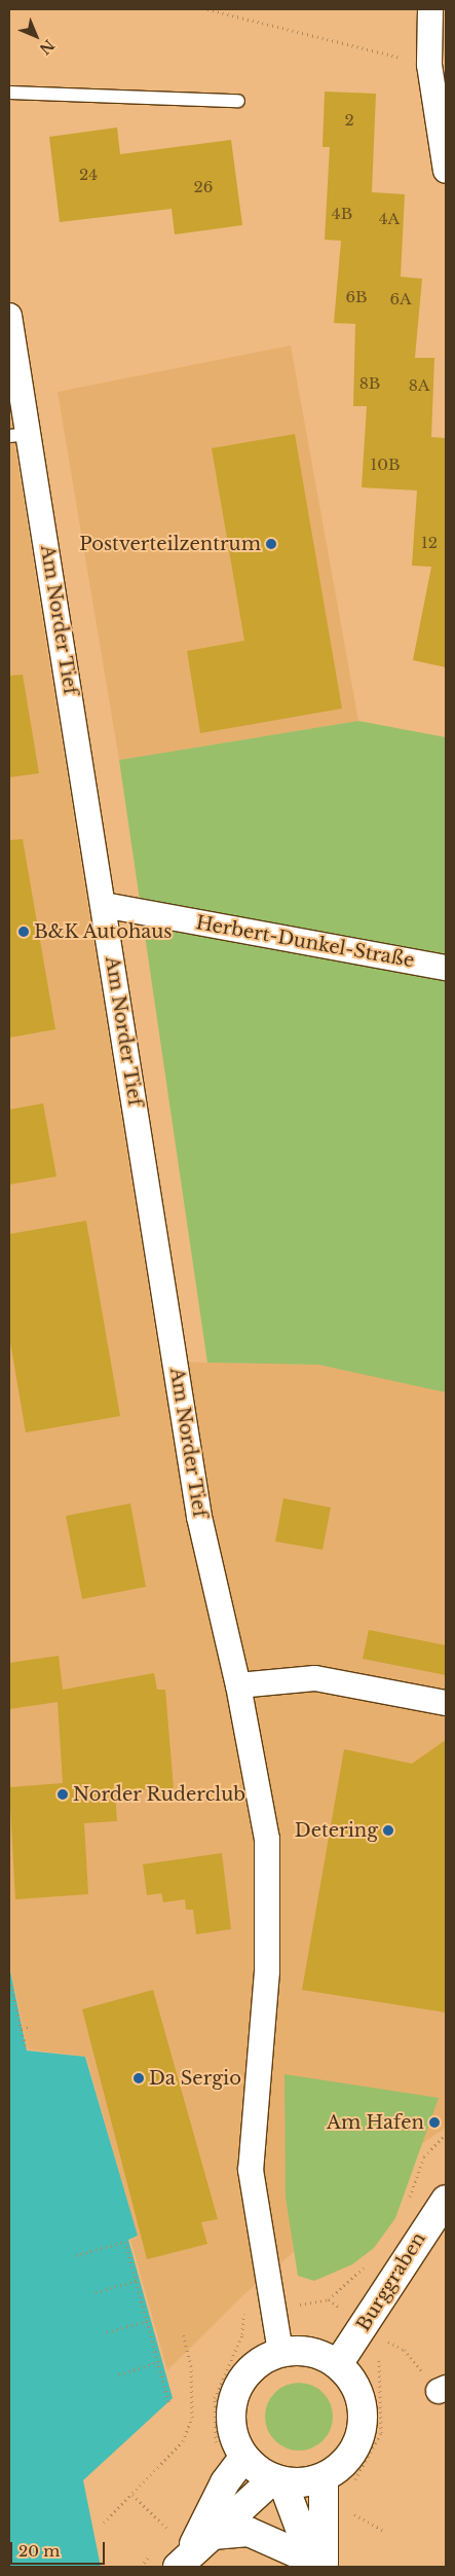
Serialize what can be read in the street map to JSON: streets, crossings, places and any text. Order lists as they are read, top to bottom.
{
  "streets": {
    "main road": ["Burggraben"],
    "street": ["Am Norder Tief", "Herbert-Dunkel-Straße"]
  },
  "crossings": [
    ["Am Norder Tief", "Herbert-Dunkel-Straße"]
  ],
  "places": [
    "Postverteilzentrum",
    "B&K Autohaus",
    "Norder Ruderclub",
    "Detering",
    "Da Sergio",
    "Am Hafen"
  ],
  "house_numbers": [
    "2",
    "24",
    "26",
    "4B",
    "4A",
    "6B",
    "6A",
    "8B",
    "8A",
    "10B",
    "12"
  ],
  "scale_bar": "20 m",
  "north": "bottom right"
}
